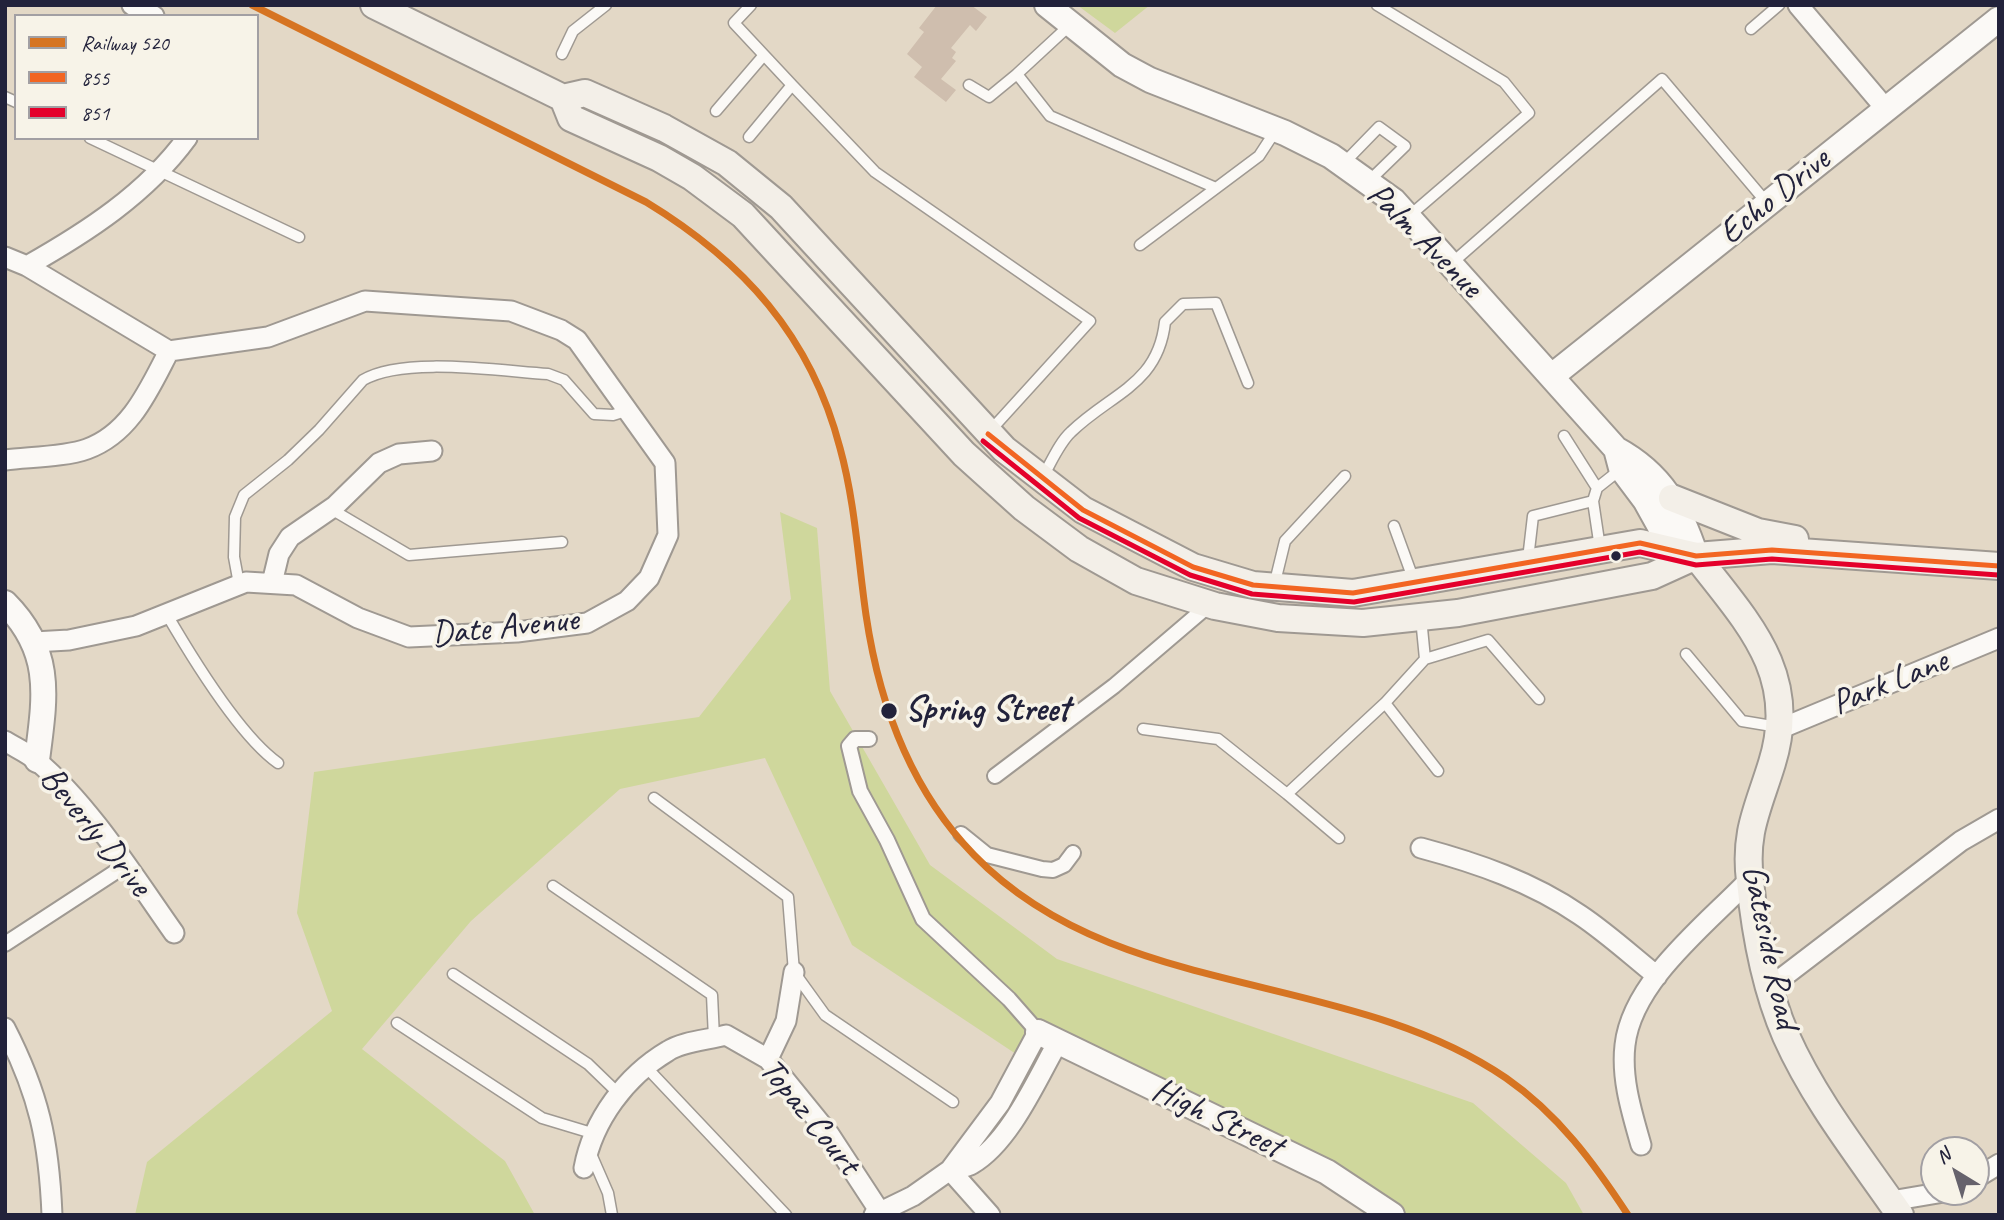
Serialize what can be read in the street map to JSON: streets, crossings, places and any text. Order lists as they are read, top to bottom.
{
  "streets": {
    "main road": ["Gateside Road"],
    "street": [
      "Echo Drive",
      "Palm Avenue",
      "Date Avenue",
      "Park Lane",
      "Beverly Drive",
      "Topaz Court",
      "High Street"
    ]
  },
  "crossings": [
    ["Echo Drive", "Palm Avenue"],
    ["Palm Avenue", "Gateside Road"],
    ["Park Lane", "Gateside Road"]
  ],
  "places": ["Spring Street"],
  "lines": ["rail line 520", "transit line 855", "transit line 851"],
  "legend": ["Railway 520", "855", "851"],
  "north": "top left"
}
